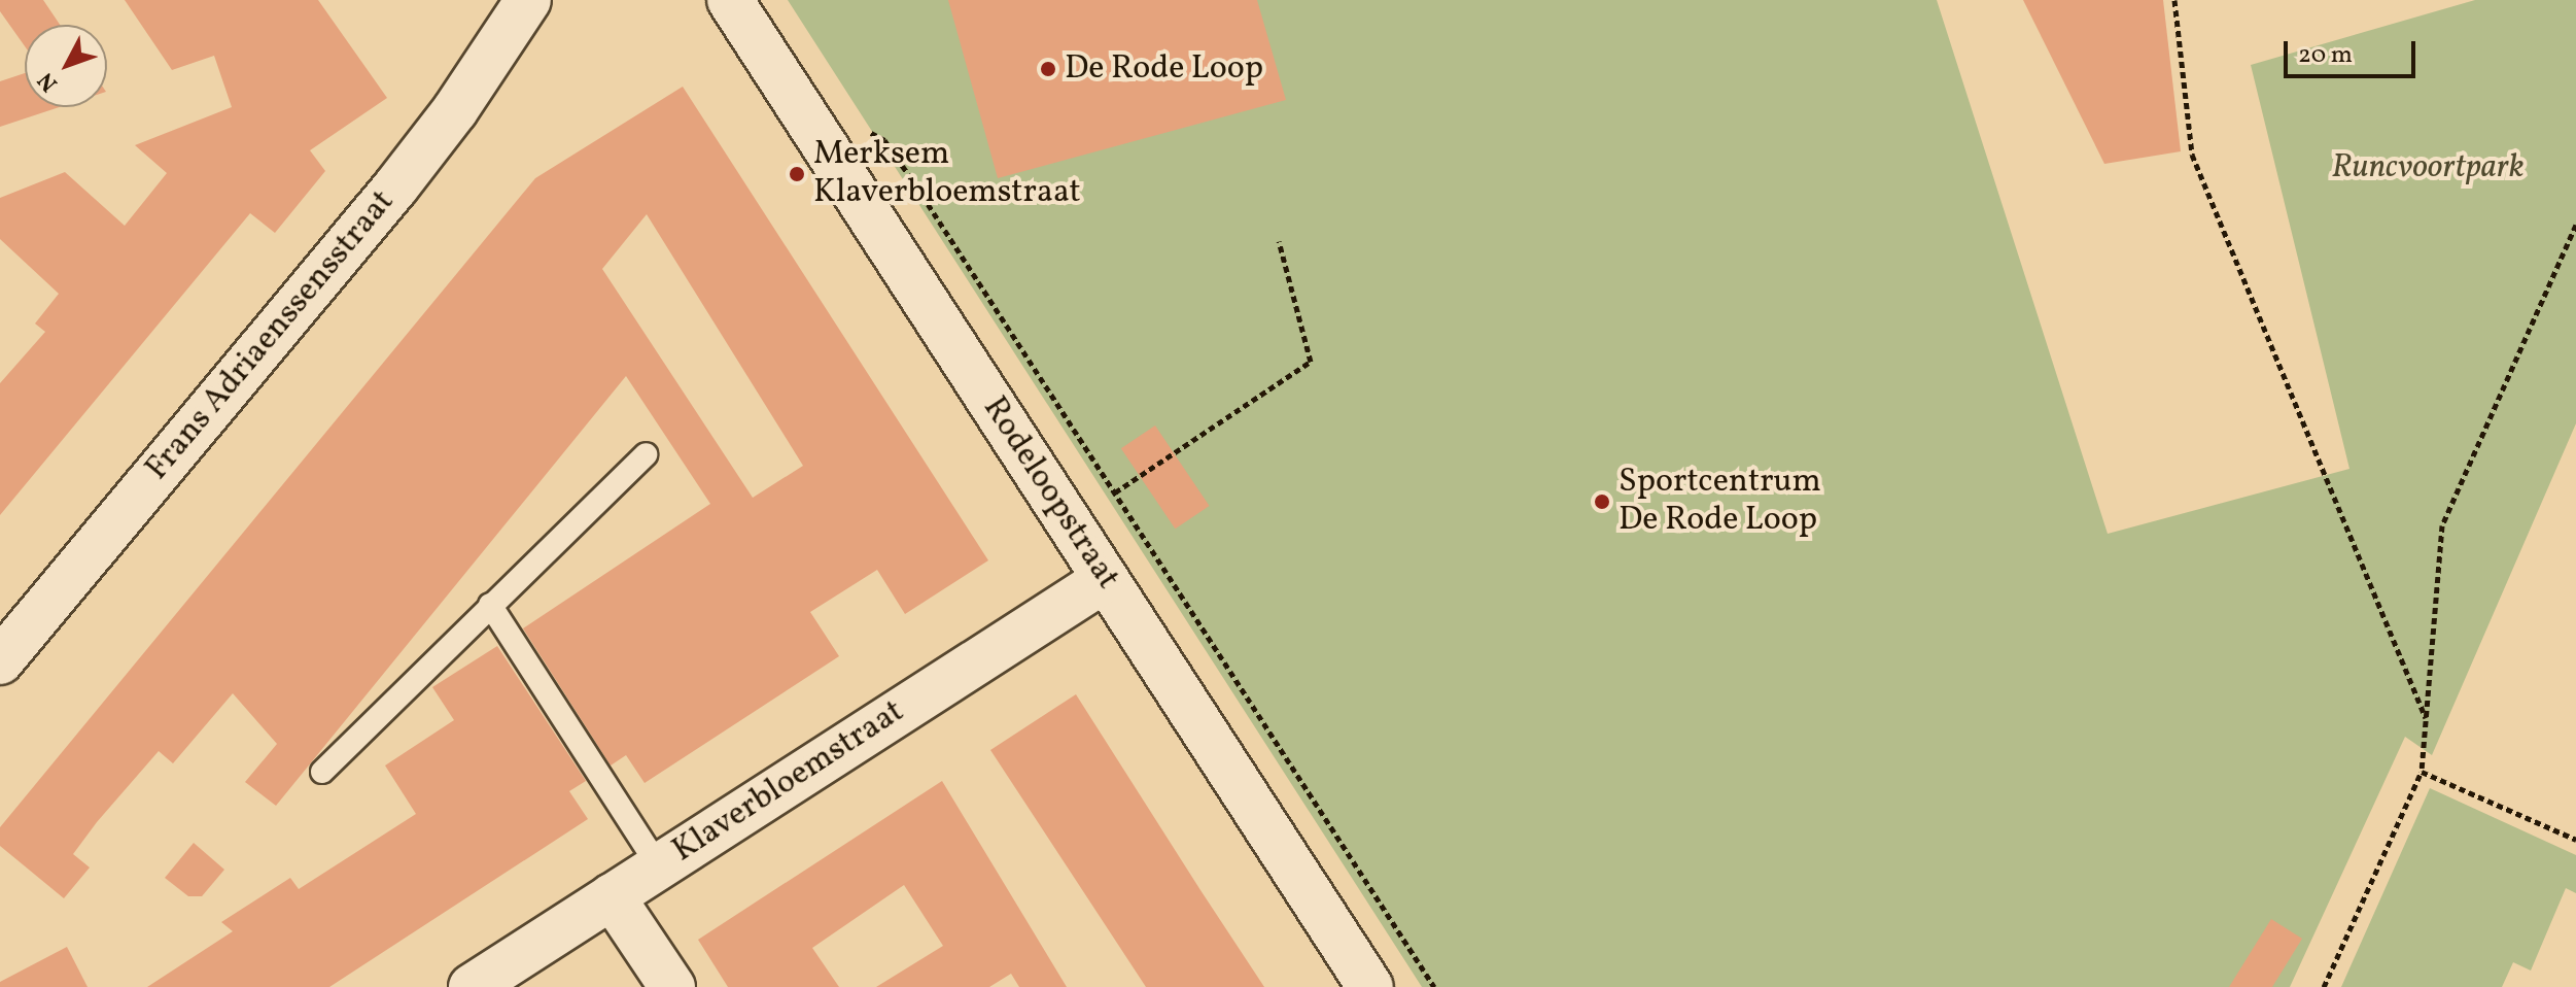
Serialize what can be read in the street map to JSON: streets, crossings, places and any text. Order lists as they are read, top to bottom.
{
  "streets": {
    "street": ["Frans Adriaenssensstraat", "Rodeloopstraat", "Klaverbloemstraat"]
  },
  "crossings": [
    ["Rodeloopstraat", "Klaverbloemstraat"]
  ],
  "parks": ["Runcvoortpark"],
  "places": ["De Rode Loop", "Merksem Klaverbloemstraat", "Sportcentrum De Rode Loop"],
  "scale_bar": "20 m",
  "north": "bottom left"
}
